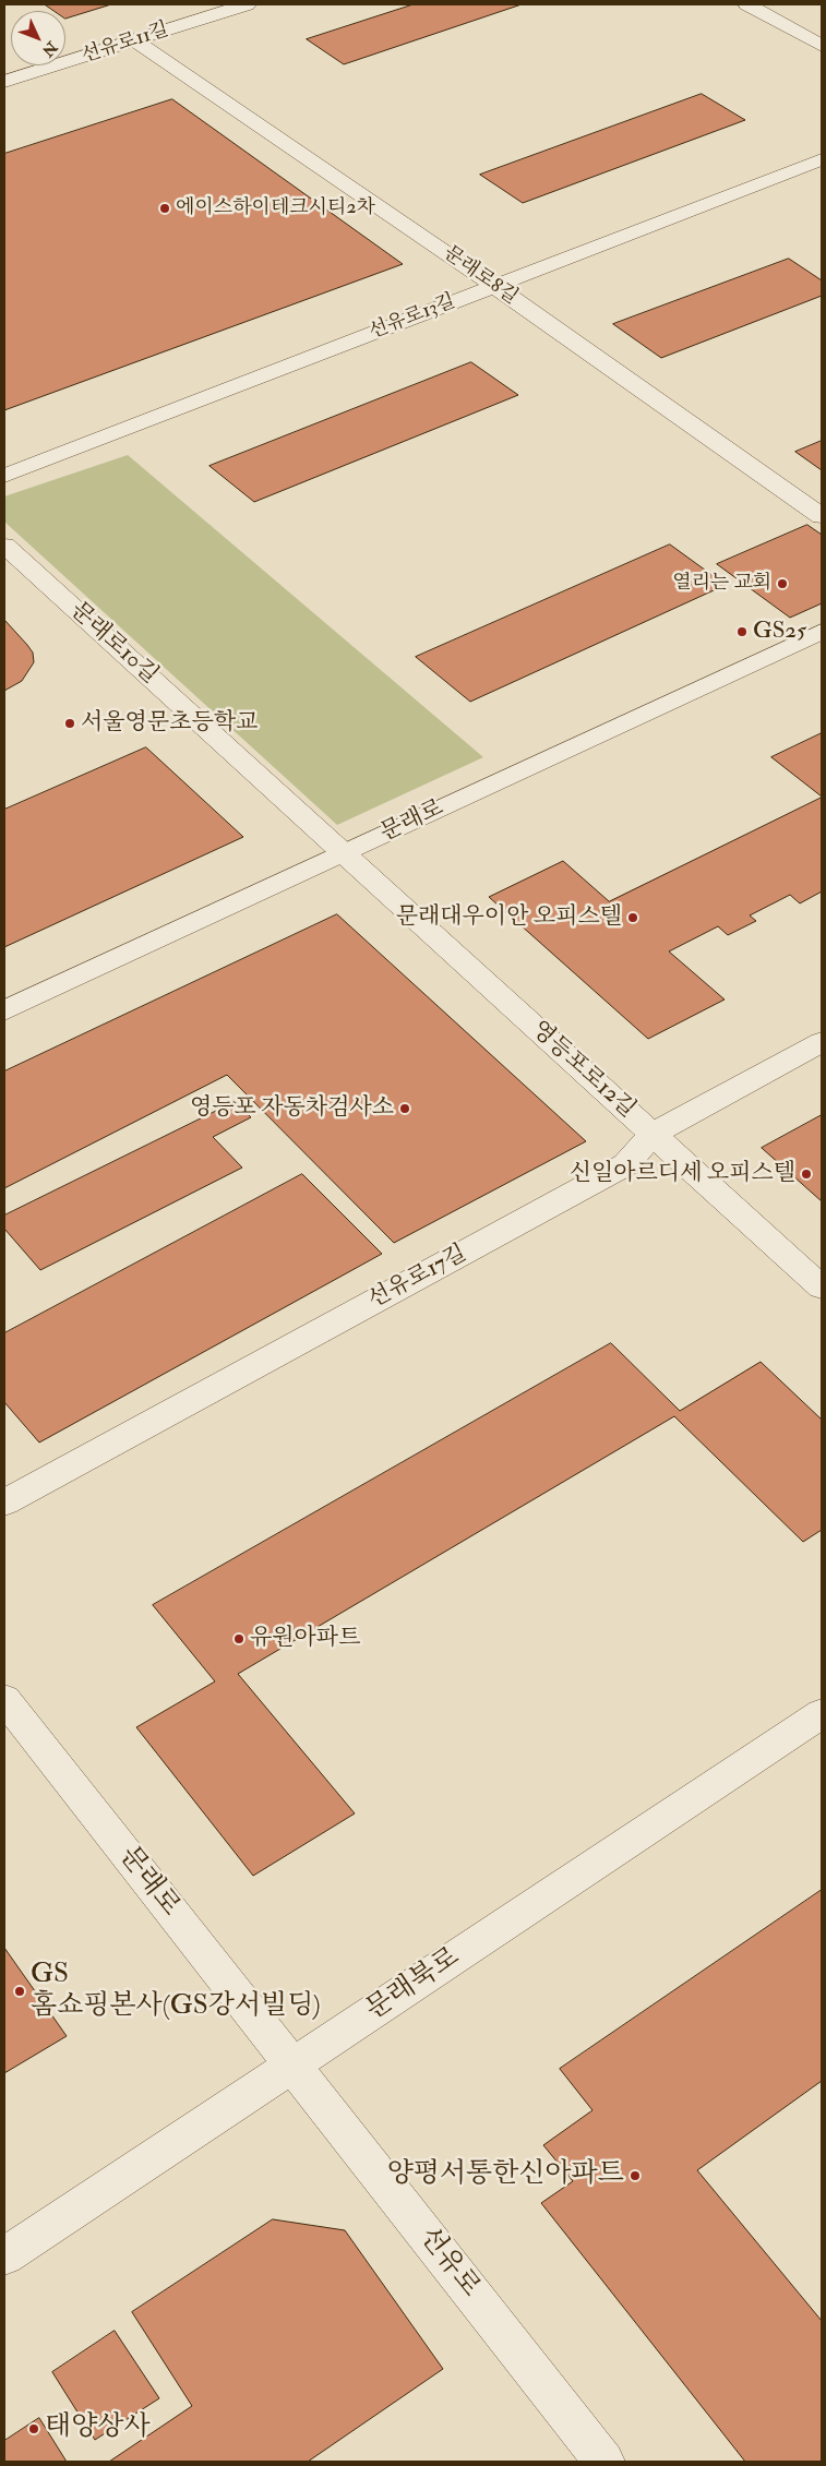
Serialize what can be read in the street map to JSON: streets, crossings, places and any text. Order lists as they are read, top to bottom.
{
  "streets": {
    "street": [
      "선유로11길",
      "문래로8길",
      "선유로13길",
      "문래로10길",
      "문래로",
      "영등포로12길",
      "선유로17길",
      "문래북로",
      "선유로"
    ]
  },
  "crossings": [
    ["선유로11길", "문래로8길"],
    ["문래로8길", "선유로13길"],
    ["문래로10길", "문래로"],
    ["문래로10길", "영등포로12길"],
    ["문래로", "영등포로12길"],
    ["문래로", "문래북로"],
    ["문래로", "선유로"],
    ["영등포로12길", "선유로17길"],
    ["문래북로", "선유로"]
  ],
  "places": [
    "에이스하이테크시티2차",
    "열리는 교회",
    "GS25",
    "서울영문초등학교",
    "문래대우이안 오피스텔",
    "영등포 자동차검사소",
    "신일아르디세 오피스텔",
    "유원아파트",
    "GS 홈쇼핑본사(GS강서빌딩)",
    "양평서통한신아파트",
    "태양상사"
  ],
  "north": "bottom right"
}
